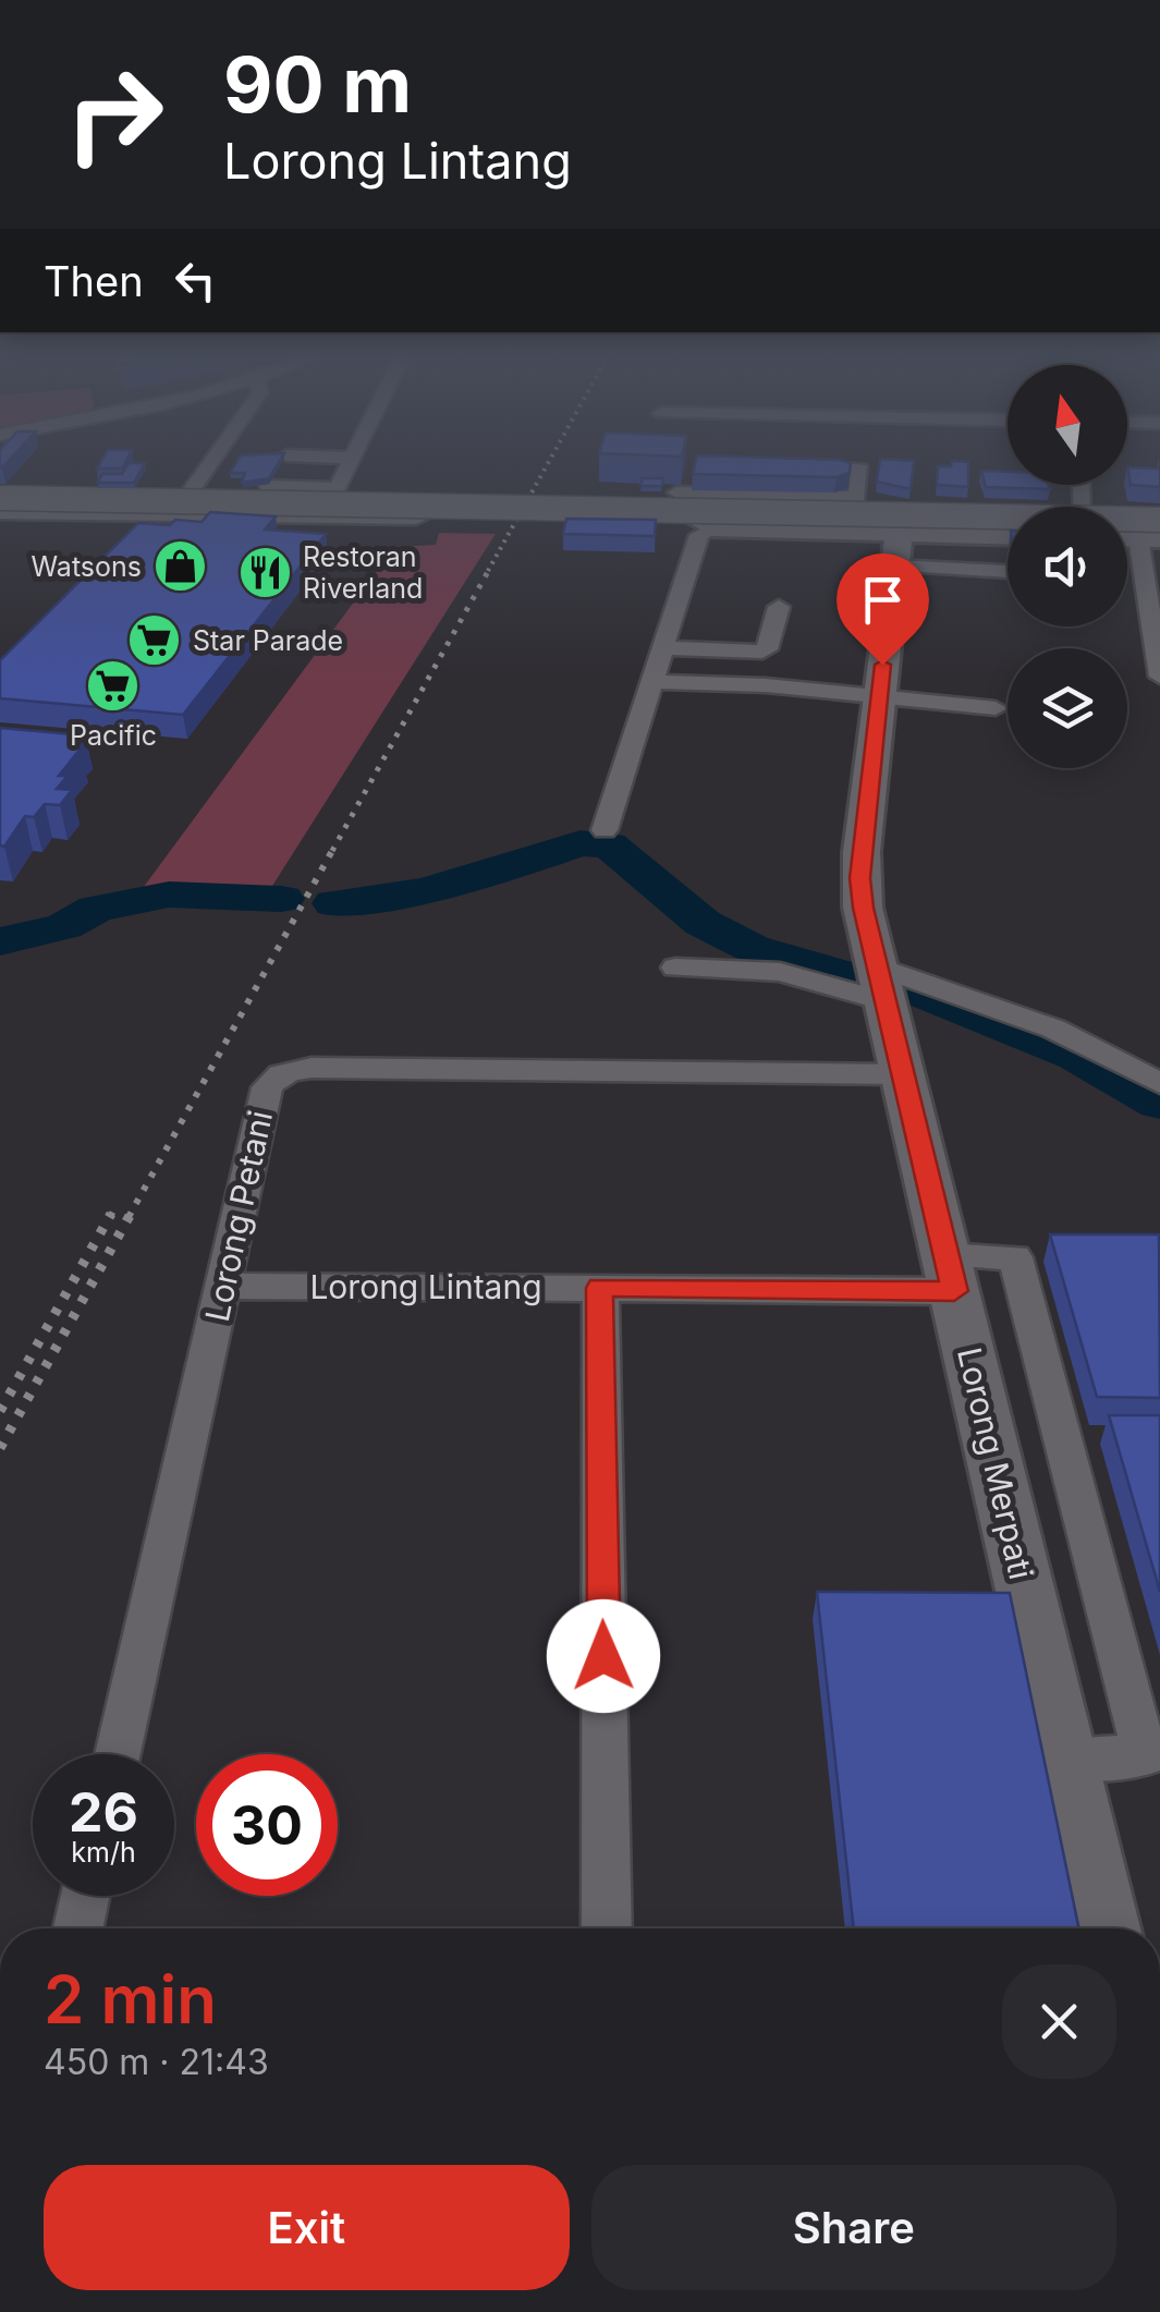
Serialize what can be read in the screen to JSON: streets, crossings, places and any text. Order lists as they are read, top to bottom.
{
  "streets": {
    "main road": ["Lorong Merpati"],
    "street": ["Lorong Petani", "Lorong Lintang"]
  },
  "crossings": [
    ["Lorong Petani", "Lorong Lintang"],
    ["Lorong Petani", "Lorong Merpati"],
    ["Lorong Lintang", "Lorong Merpati"]
  ],
  "places": {
    "shop": ["Watsons"],
    "restaurant": ["Restoran Riverland"],
    "supermarket": ["Star Parade", "Pacific"]
  },
  "north": "top",
  "page": {
    "turn": ["90 m", "Lorong Lintang"],
    "then": "Then",
    "speed": "26 km/h",
    "limit": "30",
    "heading": ["2 min", "450 m · 21:43"],
    "buttons": ["Exit", "Share"]
  }
}
